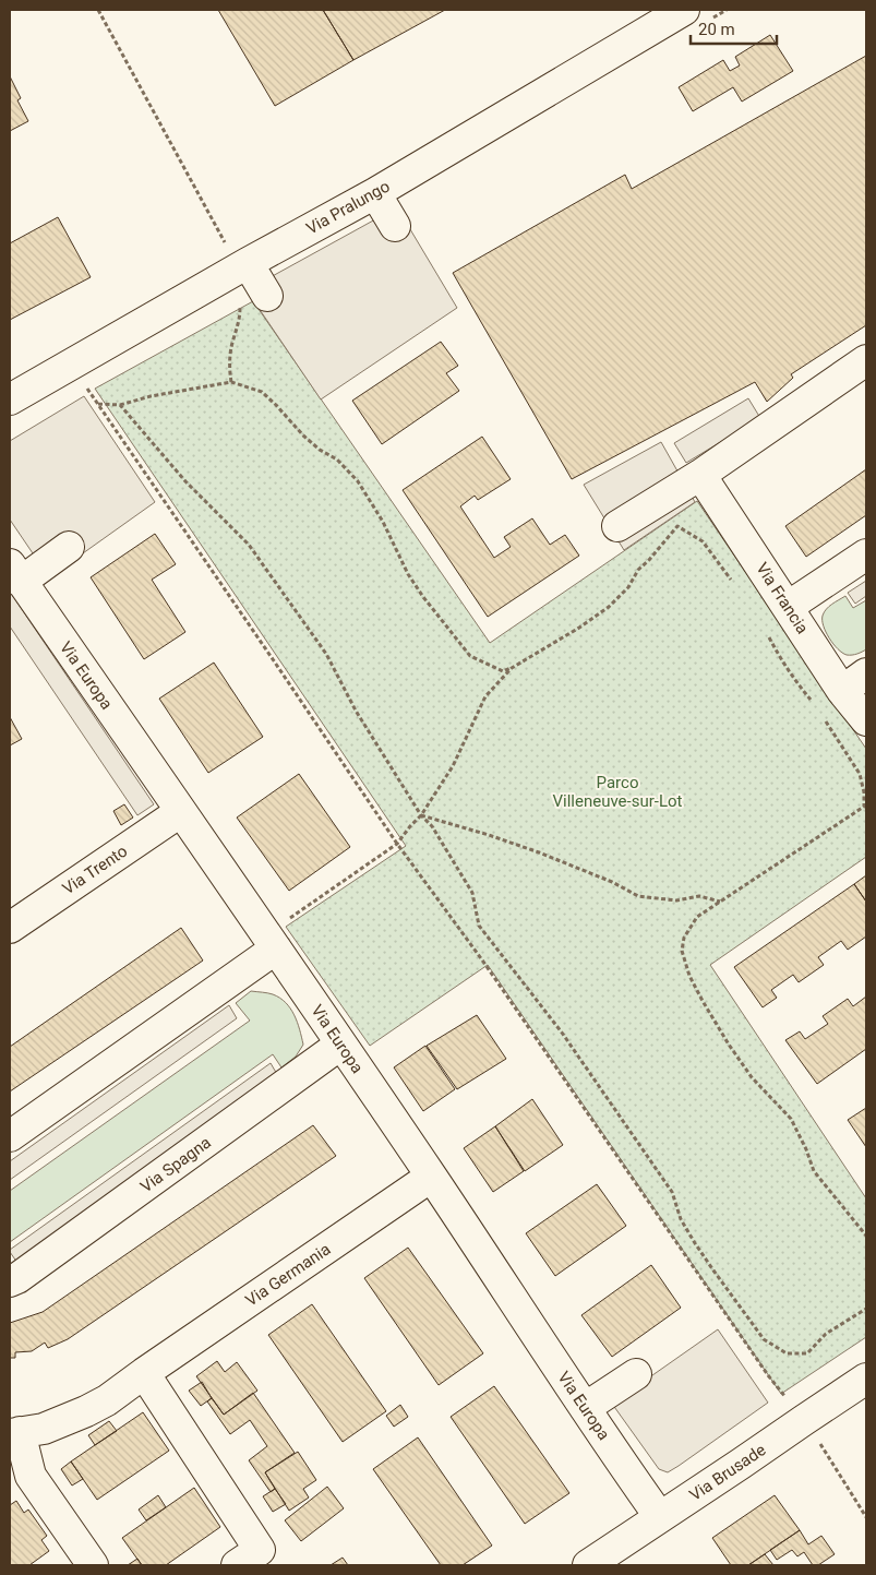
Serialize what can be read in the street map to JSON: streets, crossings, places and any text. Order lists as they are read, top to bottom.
{
  "streets": {
    "street": [
      "Via Pralungo",
      "Via Francia",
      "Via Europa",
      "Via Trento",
      "Via Spagna",
      "Via Germania",
      "Via Brusade"
    ]
  },
  "crossings": [
    ["Via Europa", "Via Trento"],
    ["Via Europa", "Via Spagna"],
    ["Via Europa", "Via Germania"],
    ["Via Europa", "Via Brusade"]
  ],
  "parks": ["Parco Villeneuve-sur-Lot"],
  "scale_bar": "20 m"
}
